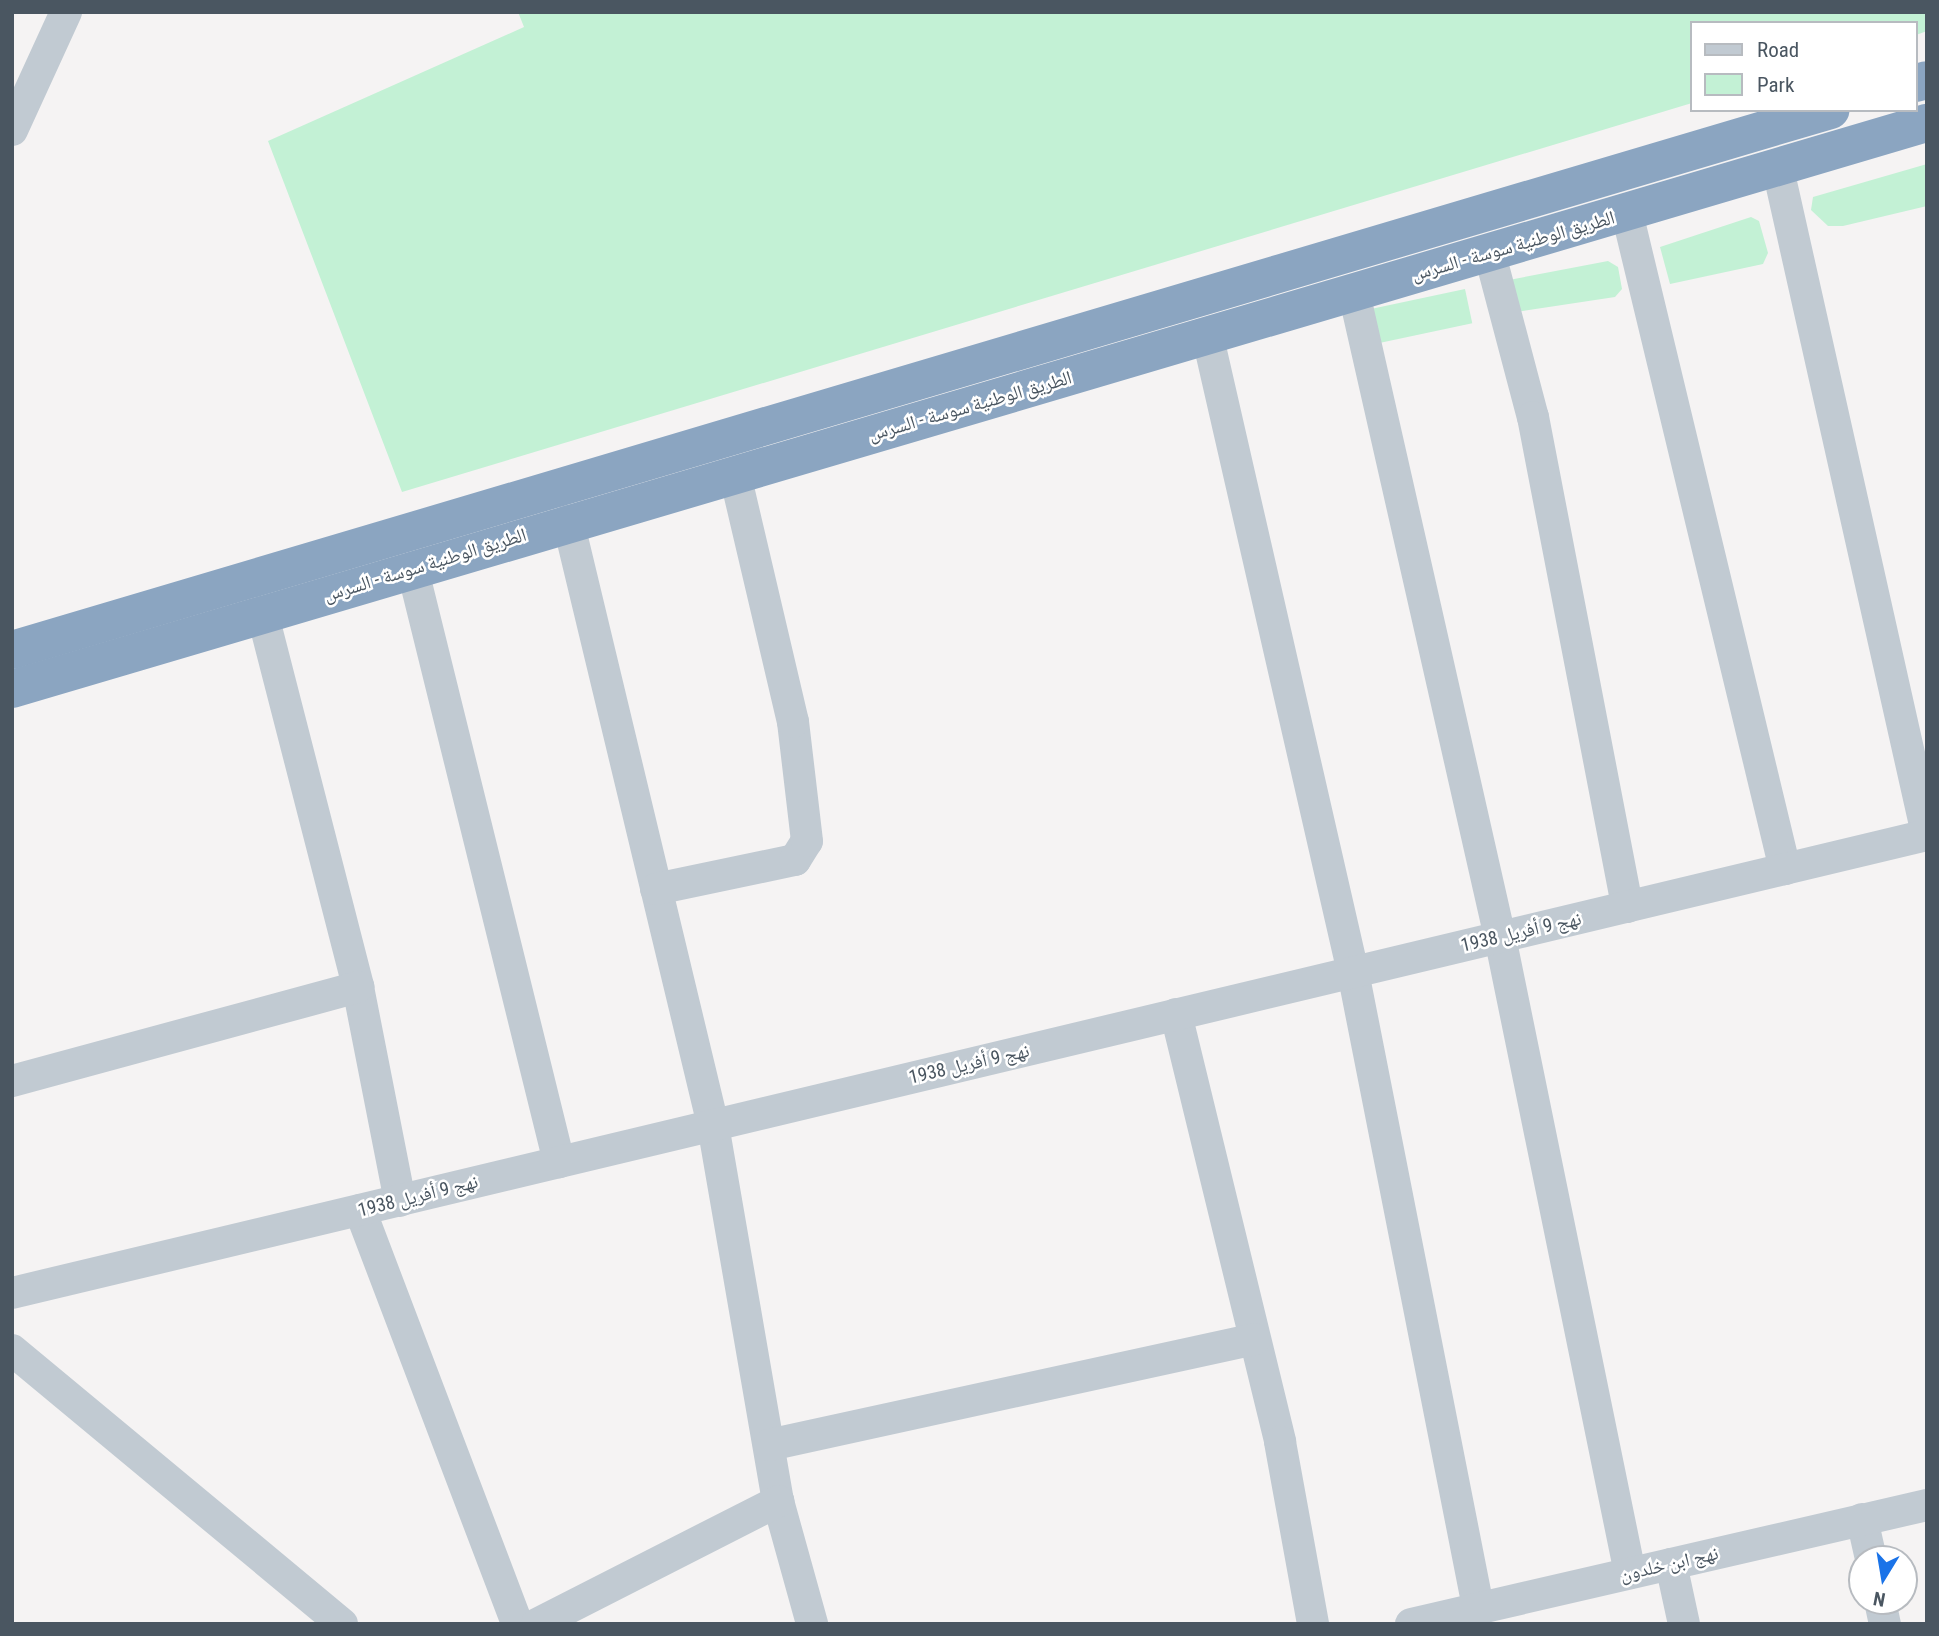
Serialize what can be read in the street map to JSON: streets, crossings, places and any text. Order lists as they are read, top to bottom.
{
  "streets": {
    "highway": ["الطريق الوطنية سوسة - السرس"],
    "street": ["نهج 9 أفريل 1938", "نهج ابن خلدون"]
  },
  "legend": ["Road", "Park"],
  "north": "bottom"
}
